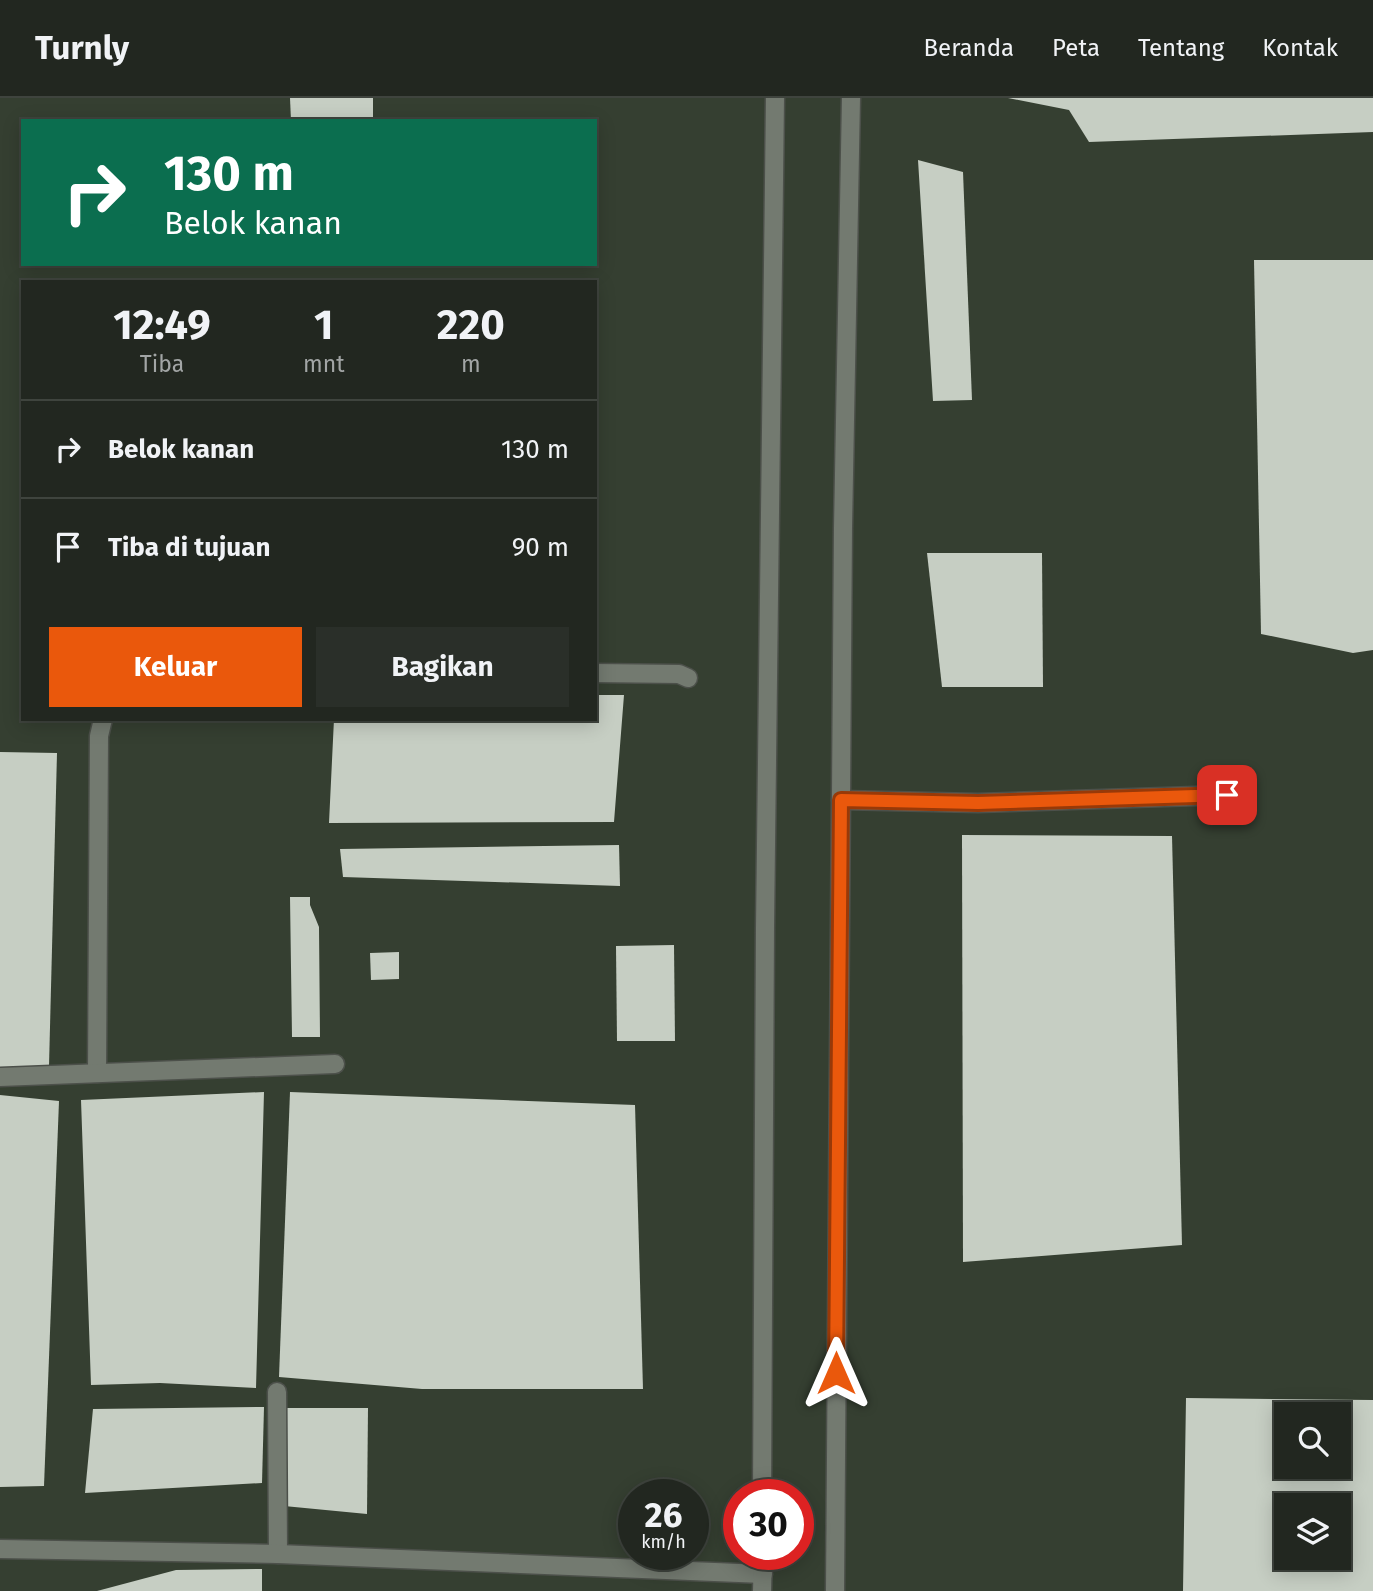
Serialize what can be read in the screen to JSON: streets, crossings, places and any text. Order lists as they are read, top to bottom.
{
  "page": {
    "header": "Turnly",
    "nav": [
      "Beranda",
      "Peta",
      "Tentang",
      "Kontak"
    ],
    "turn": ["130 m", "Belok kanan"],
    "eta": [
      "12:49",
      "Tiba",
      "1",
      "mnt",
      "220",
      "m"
    ],
    "list": [
      {
        "name": "Belok kanan",
        "value": "130 m"
      },
      {
        "name": "Tiba di tujuan",
        "value": "90 m"
      }
    ],
    "buttons": ["Keluar", "Bagikan"],
    "speed": "26 km/h",
    "limit": "30"
  }
}
